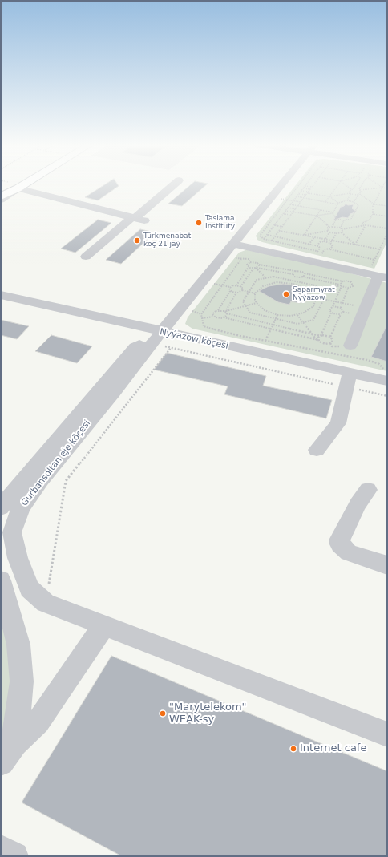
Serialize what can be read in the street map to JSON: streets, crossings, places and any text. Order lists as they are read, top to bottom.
{
  "streets": {
    "street": ["Nyýazow köçesi", "Gurbansoltan eje köçesi"]
  },
  "crossings": [
    ["Nyýazow köçesi", "Gurbansoltan eje köçesi"]
  ],
  "places": [
    "Taslama Instituty",
    "Türkmenabat köç 21 jaý",
    "Saparmyrat Nyýazow",
    "\"Marytelekom\" WEAK-sy",
    "Internet cafe"
  ]
}
